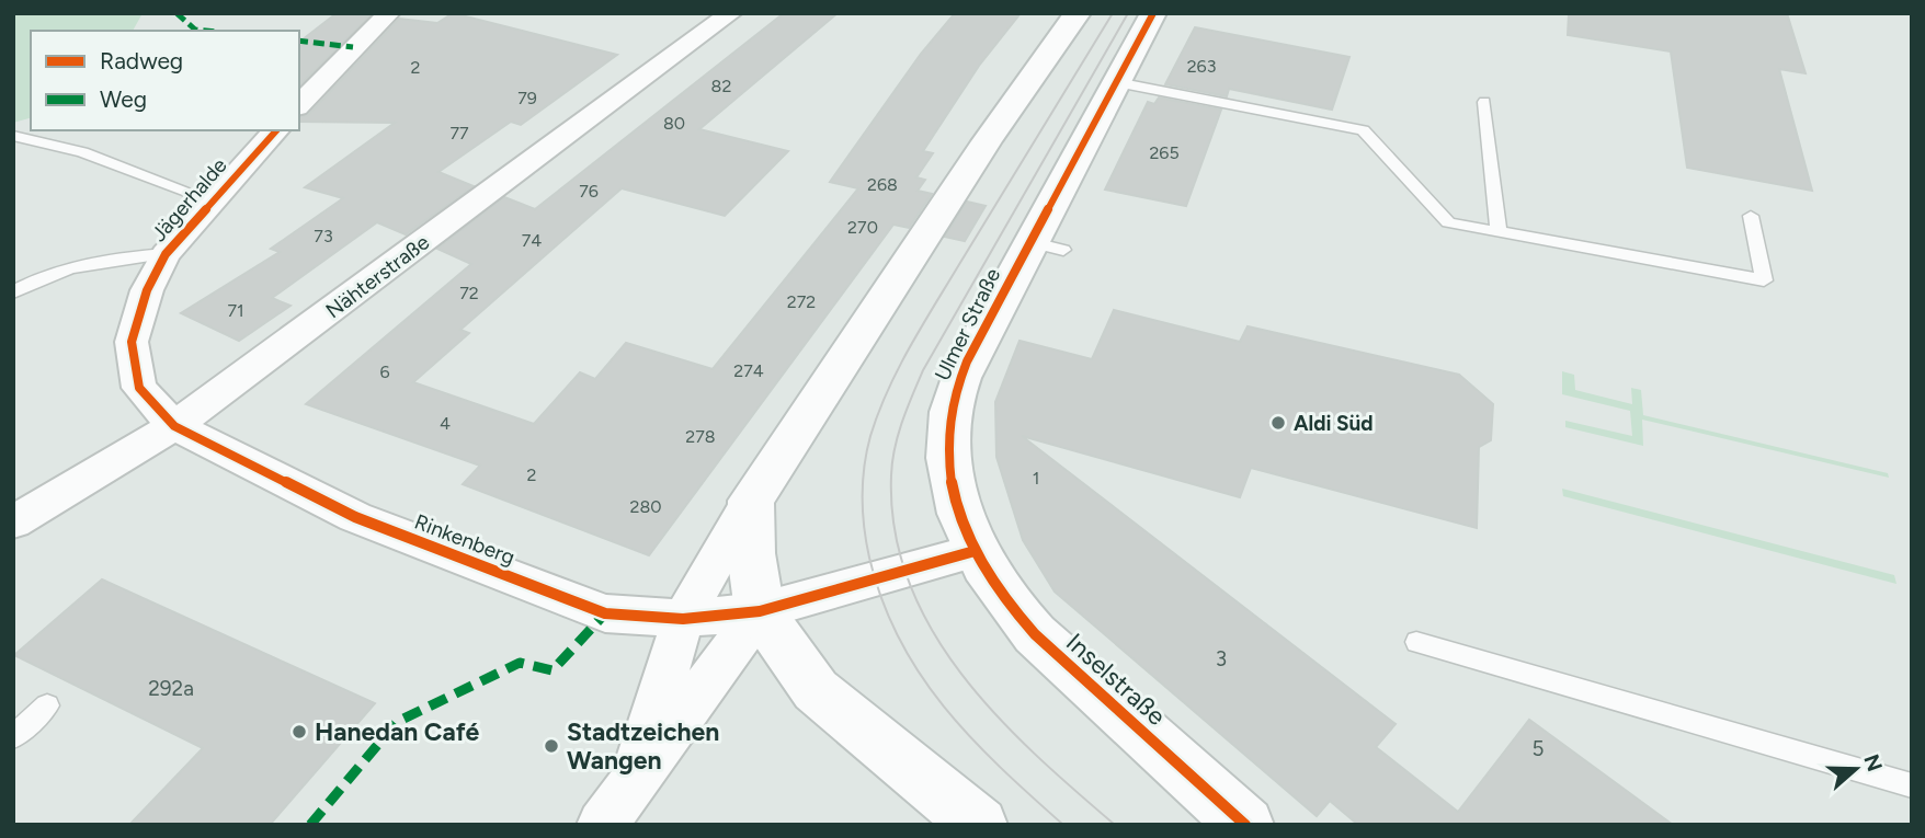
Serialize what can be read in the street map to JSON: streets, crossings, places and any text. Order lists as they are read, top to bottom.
{
  "streets": {
    "street": [
      "Jägerhalde",
      "Nähterstraße",
      "Ulmer Straße",
      "Rinkenberg",
      "Inselstraße"
    ]
  },
  "crossings": [
    ["Jägerhalde", "Nähterstraße"],
    ["Jägerhalde", "Rinkenberg"],
    ["Nähterstraße", "Rinkenberg"],
    ["Ulmer Straße", "Inselstraße"]
  ],
  "places": ["Aldi Süd", "Hanedan Café", "Stadtzeichen Wangen"],
  "house_numbers": [
    "263",
    "2",
    "82",
    "79",
    "80",
    "77",
    "265",
    "268",
    "76",
    "270",
    "73",
    "74",
    "72",
    "272",
    "71",
    "274",
    "6",
    "4",
    "278",
    "2",
    "1",
    "280",
    "3",
    "292a",
    "5"
  ],
  "legend": ["Radweg", "Weg"],
  "north": "right"
}
